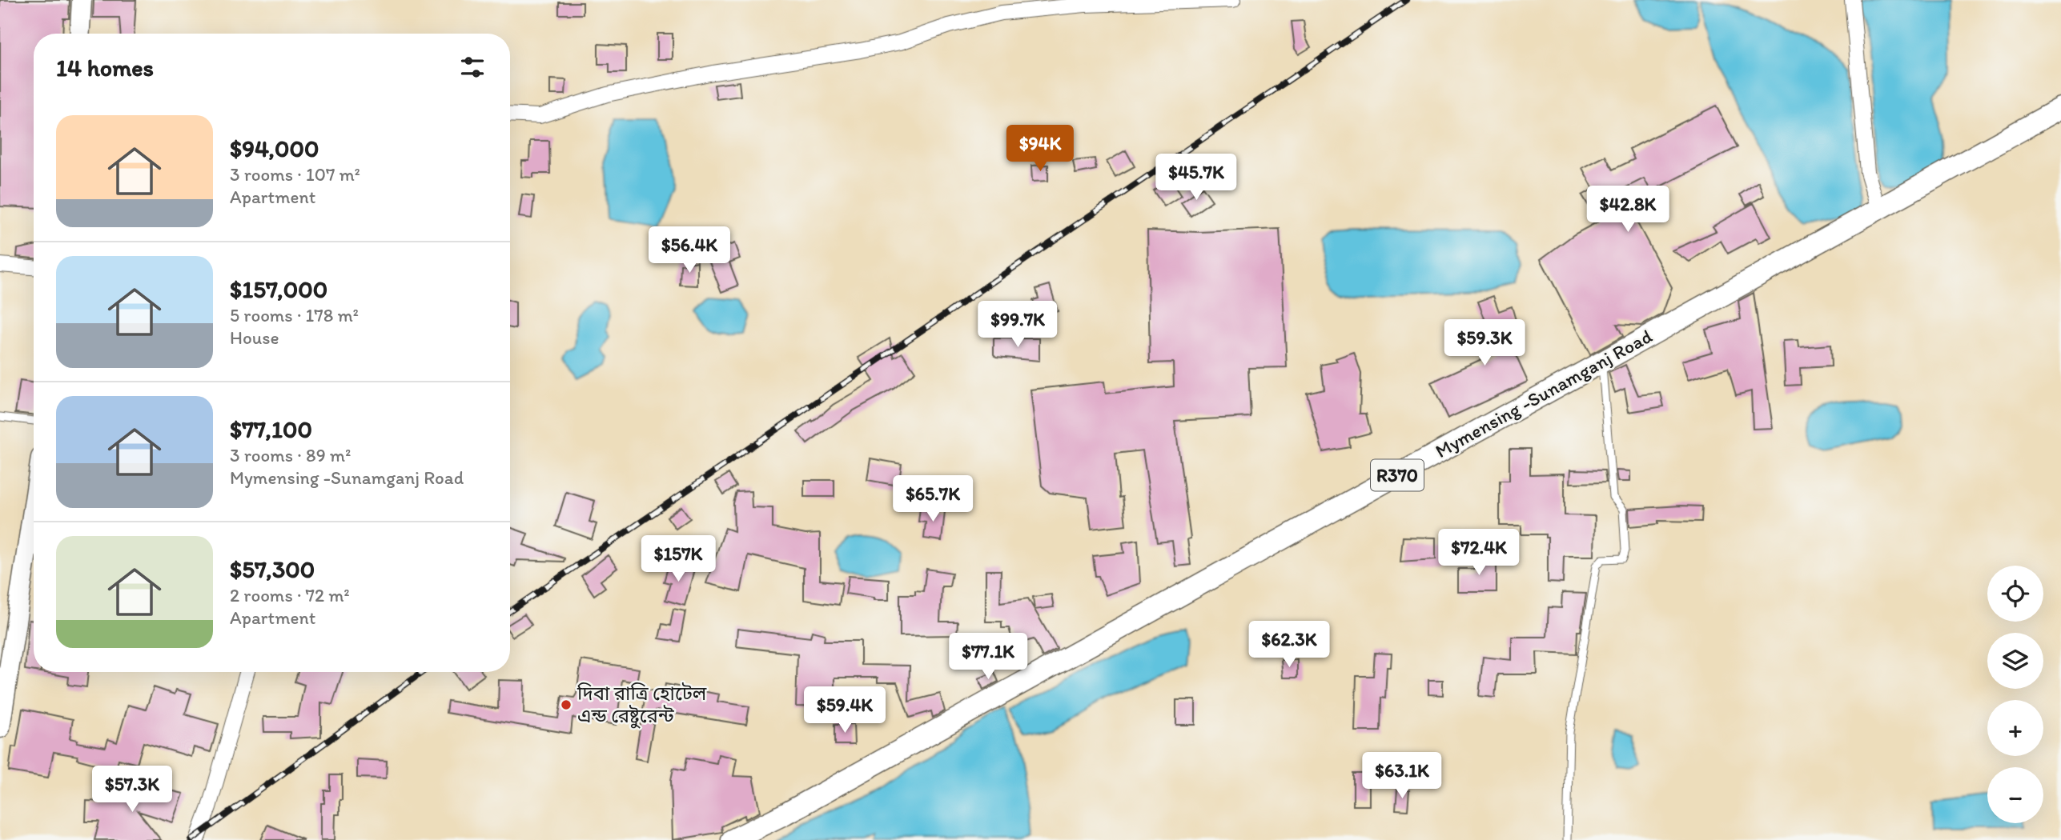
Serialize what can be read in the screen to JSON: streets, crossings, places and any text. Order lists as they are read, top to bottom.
{
  "streets": {
    "main road": ["Mymensing -Sunamganj Road", "R370"]
  },
  "places": ["দিবা রাত্রি হোটেল এন্ড রেষ্টুরেন্ট"],
  "page": {
    "heading": "14 homes",
    "list": [
      {
        "name": "$94,000",
        "note": "3 rooms · 107 m² · Apartment"
      },
      {
        "name": "$157,000",
        "note": "5 rooms · 178 m² · House"
      },
      {
        "name": "$77,100",
        "note": "3 rooms · 89 m² · Mymensing -Sunamganj Road"
      },
      {
        "name": "$57,300",
        "note": "2 rooms · 72 m² · Apartment"
      }
    ],
    "price": [
      "$94K",
      "$45.7K",
      "$42.8K",
      "$56.4K",
      "$99.7K",
      "$59.3K",
      "$65.7K",
      "$72.4K",
      "$157K",
      "$62.3K",
      "$77.1K",
      "$59.4K",
      "$63.1K",
      "$57.3K"
    ],
    "map_buttons": ["+", "−"]
  }
}
